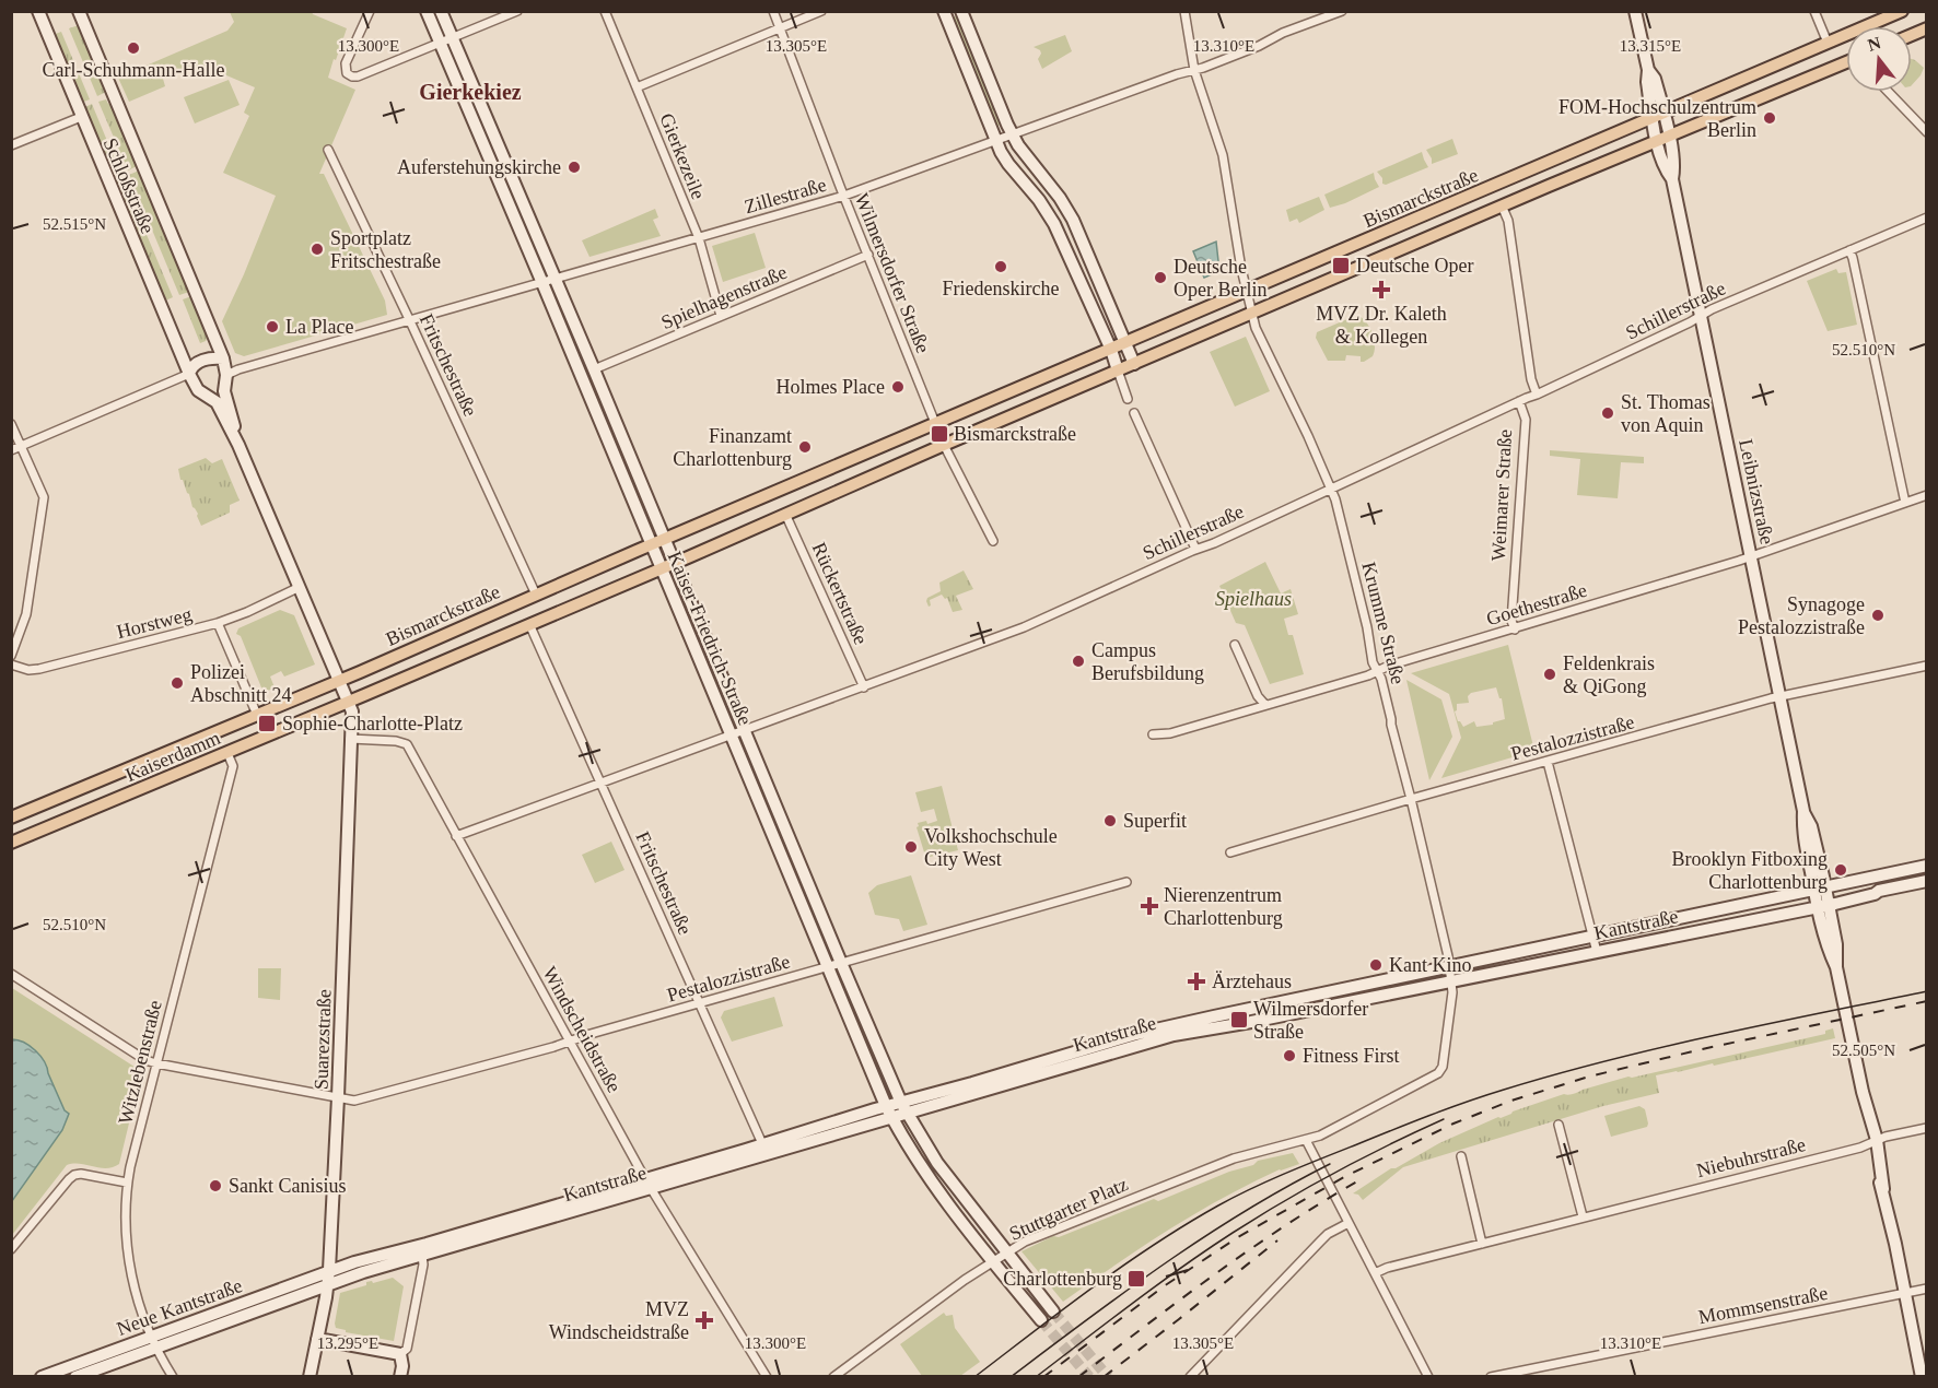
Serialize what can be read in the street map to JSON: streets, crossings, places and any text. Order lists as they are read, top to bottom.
{
  "streets": {
    "main road": [
      "Schloßstraße",
      "Bismarckstraße",
      "Leibnizstraße",
      "Kaiser-Friedrich-Straße",
      "Kaiserdamm",
      "Kantstraße",
      "Suarezstraße",
      "Neue Kantstraße"
    ],
    "street": [
      "Gierkezeile",
      "Zillestraße",
      "Wilmersdorfer Straße",
      "Spielhagenstraße",
      "Schillerstraße",
      "Fritschestraße",
      "Weimarer Straße",
      "Rückertstraße",
      "Goethestraße",
      "Horstweg",
      "Krumme Straße",
      "Pestalozzistraße",
      "Windscheidstraße",
      "Witzlebenstraße",
      "Niebuhrstraße",
      "Stuttgarter Platz",
      "Mommsenstraße"
    ]
  },
  "crossings": [
    ["Gierkezeile", "Zillestraße"],
    ["Gierkezeile", "Spielhagenstraße"],
    ["Schloßstraße", "Zillestraße"],
    ["Schloßstraße", "Bismarckstraße"],
    ["Schloßstraße", "Horstweg"],
    ["Schloßstraße", "Suarezstraße"],
    ["Zillestraße", "Wilmersdorfer Straße"],
    ["Zillestraße", "Fritschestraße"],
    ["Zillestraße", "Krumme Straße"],
    ["Zillestraße", "Kaiser-Friedrich-Straße"],
    ["Bismarckstraße", "Wilmersdorfer Straße"],
    ["Bismarckstraße", "Fritschestraße"],
    ["Bismarckstraße", "Leibnizstraße"],
    ["Bismarckstraße", "Rückertstraße"],
    ["Bismarckstraße", "Krumme Straße"],
    ["Bismarckstraße", "Kaiser-Friedrich-Straße"],
    ["Bismarckstraße", "Kaiserdamm"],
    ["Bismarckstraße", "Suarezstraße"],
    ["Wilmersdorfer Straße", "Spielhagenstraße"],
    ["Spielhagenstraße", "Kaiser-Friedrich-Straße"],
    ["Schillerstraße", "Fritschestraße"],
    ["Schillerstraße", "Leibnizstraße"],
    ["Schillerstraße", "Weimarer Straße"],
    ["Schillerstraße", "Rückertstraße"],
    ["Schillerstraße", "Krumme Straße"],
    ["Schillerstraße", "Kaiser-Friedrich-Straße"],
    ["Schillerstraße", "Windscheidstraße"],
    ["Fritschestraße", "Pestalozzistraße"],
    ["Fritschestraße", "Kantstraße"],
    ["Leibnizstraße", "Goethestraße"],
    ["Leibnizstraße", "Pestalozzistraße"],
    ["Leibnizstraße", "Kantstraße"],
    ["Leibnizstraße", "Niebuhrstraße"],
    ["Leibnizstraße", "Mommsenstraße"],
    ["Weimarer Straße", "Goethestraße"],
    ["Goethestraße", "Krumme Straße"],
    ["Krumme Straße", "Pestalozzistraße"],
    ["Krumme Straße", "Kantstraße"],
    ["Krumme Straße", "Stuttgarter Platz"],
    ["Kaiser-Friedrich-Straße", "Pestalozzistraße"],
    ["Kaiser-Friedrich-Straße", "Kantstraße"],
    ["Kaiser-Friedrich-Straße", "Stuttgarter Platz"],
    ["Pestalozzistraße", "Windscheidstraße"],
    ["Pestalozzistraße", "Suarezstraße"],
    ["Pestalozzistraße", "Witzlebenstraße"],
    ["Kaiserdamm", "Suarezstraße"],
    ["Kaiserdamm", "Witzlebenstraße"],
    ["Kantstraße", "Windscheidstraße"],
    ["Kantstraße", "Suarezstraße"],
    ["Kantstraße", "Neue Kantstraße"],
    ["Windscheidstraße", "Suarezstraße"],
    ["Suarezstraße", "Neue Kantstraße"],
    ["Witzlebenstraße", "Neue Kantstraße"]
  ],
  "districts": ["Gierkekiez"],
  "parks": ["Spielhaus"],
  "places": {
    "other": [
      "Carl-Schuhmann-Halle",
      "FOM-Hochschulzentrum Berlin",
      "Auferstehungskirche",
      "Sportplatz Fritschestraße",
      "Friedenskirche",
      "Deutsche Oper Berlin",
      "La Place",
      "Holmes Place",
      "St. Thomas von Aquin",
      "Finanzamt Charlottenburg",
      "Synagoge Pestalozzistraße",
      "Campus Berufsbildung",
      "Feldenkrais & QiGong",
      "Polizei Abschnitt 24",
      "Superfit",
      "Volkshochschule City West",
      "Brooklyn Fitboxing Charlottenburg",
      "Kant Kino",
      "Fitness First",
      "Sankt Canisius"
    ],
    "transit": [
      "Deutsche Oper",
      "Bismarckstraße",
      "Sophie-Charlotte-Platz",
      "Wilmersdorfer Straße",
      "Charlottenburg"
    ],
    "health": [
      "MVZ Dr. Kaleth & Kollegen",
      "Nierenzentrum Charlottenburg",
      "Ärztehaus",
      "MVZ Windscheidstraße"
    ]
  },
  "north": "top",
  "coordinates": [
    "13.300°E",
    "13.305°E",
    "13.310°E",
    "13.315°E",
    "52.515°N",
    "52.510°N",
    "52.505°N",
    "13.295°E"
  ]
}
